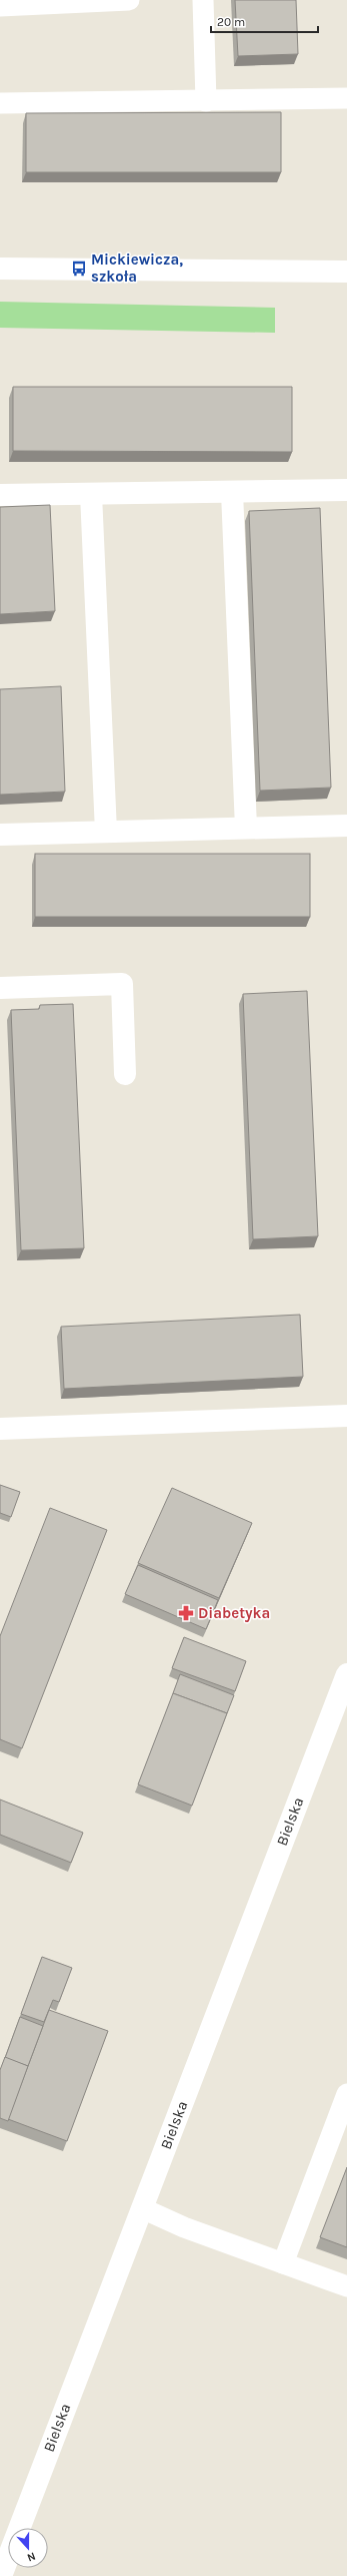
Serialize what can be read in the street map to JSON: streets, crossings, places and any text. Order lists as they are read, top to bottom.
{
  "streets": {
    "street": ["Bielska"]
  },
  "places": {
    "bus stop": ["Mickiewicza, szkoła"],
    "pharmacy": ["Diabetyka"]
  },
  "scale_bar": "20 m",
  "north": "bottom"
}
